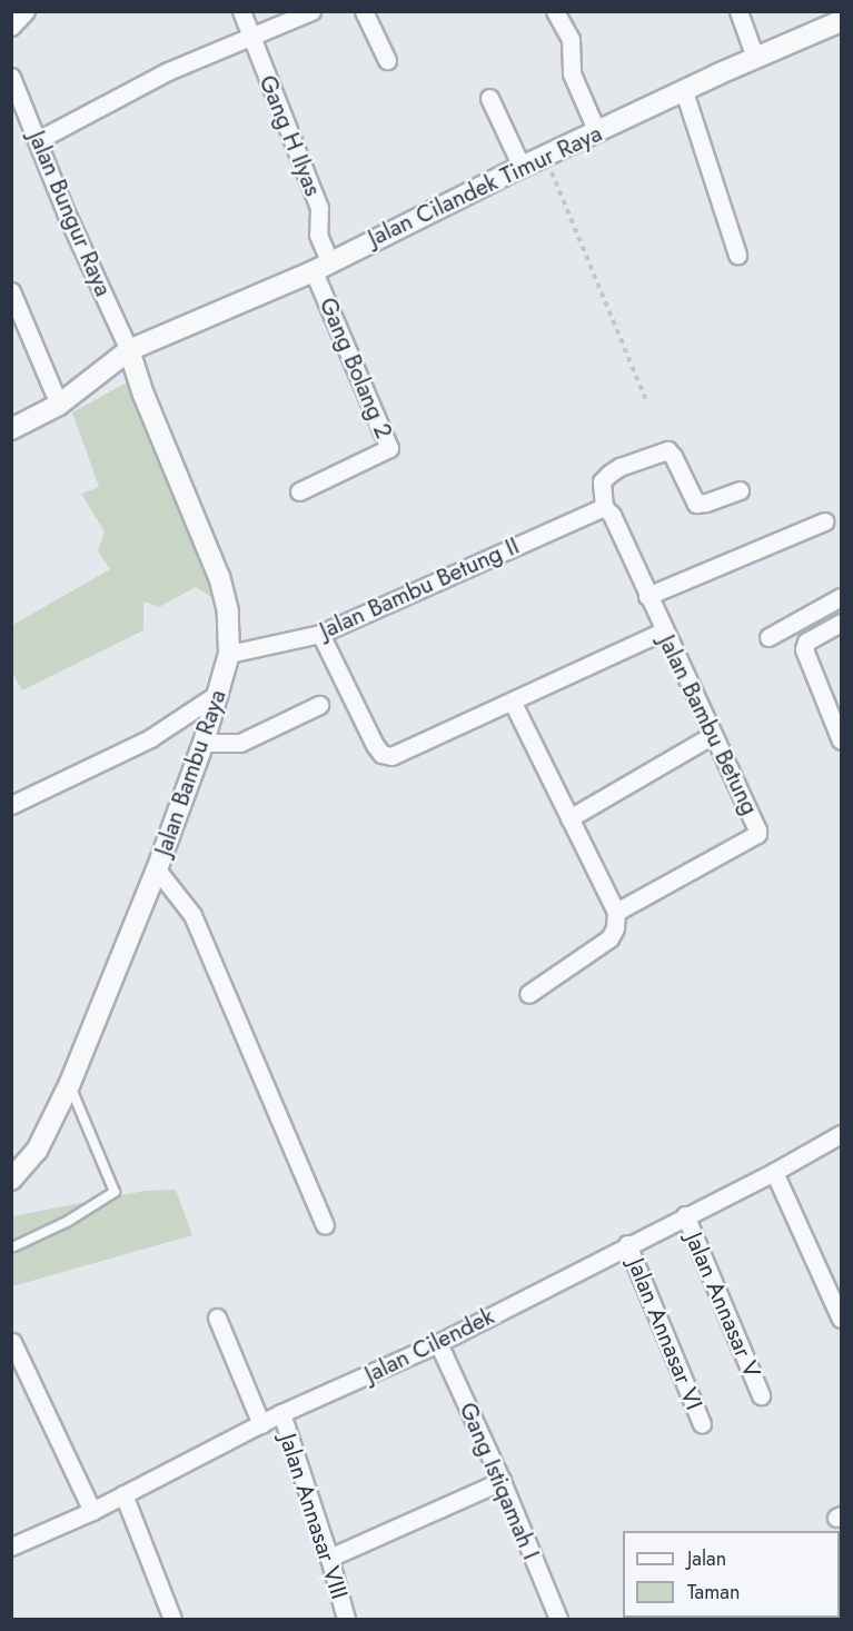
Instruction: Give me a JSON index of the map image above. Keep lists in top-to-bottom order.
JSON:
{
  "streets": {
    "street": [
      "Gang H Ilyas",
      "Jalan Cilandek Timur Raya",
      "Jalan Bungur Raya",
      "Gang Bolang 2",
      "Jalan Bambu Betung II",
      "Jalan Bambu Betung",
      "Jalan Bambu Raya",
      "Jalan Annasar V",
      "Jalan Annasar VI",
      "Jalan Cilendek",
      "Gang Istiqamah I",
      "Jalan Annasar VIII"
    ]
  },
  "crossings": [
    ["Gang H Ilyas", "Jalan Cilandek Timur Raya"],
    ["Gang H Ilyas", "Gang Bolang 2"],
    ["Jalan Cilandek Timur Raya", "Jalan Bungur Raya"],
    ["Jalan Cilandek Timur Raya", "Gang Bolang 2"],
    ["Jalan Cilandek Timur Raya", "Jalan Bambu Raya"],
    ["Jalan Bungur Raya", "Jalan Bambu Raya"],
    ["Jalan Bambu Betung II", "Jalan Bambu Betung"],
    ["Jalan Bambu Betung II", "Jalan Bambu Raya"],
    ["Jalan Annasar V", "Jalan Cilendek"],
    ["Jalan Annasar VI", "Jalan Cilendek"],
    ["Jalan Cilendek", "Gang Istiqamah I"],
    ["Jalan Cilendek", "Jalan Annasar VIII"]
  ],
  "legend": ["Jalan", "Taman"]
}
